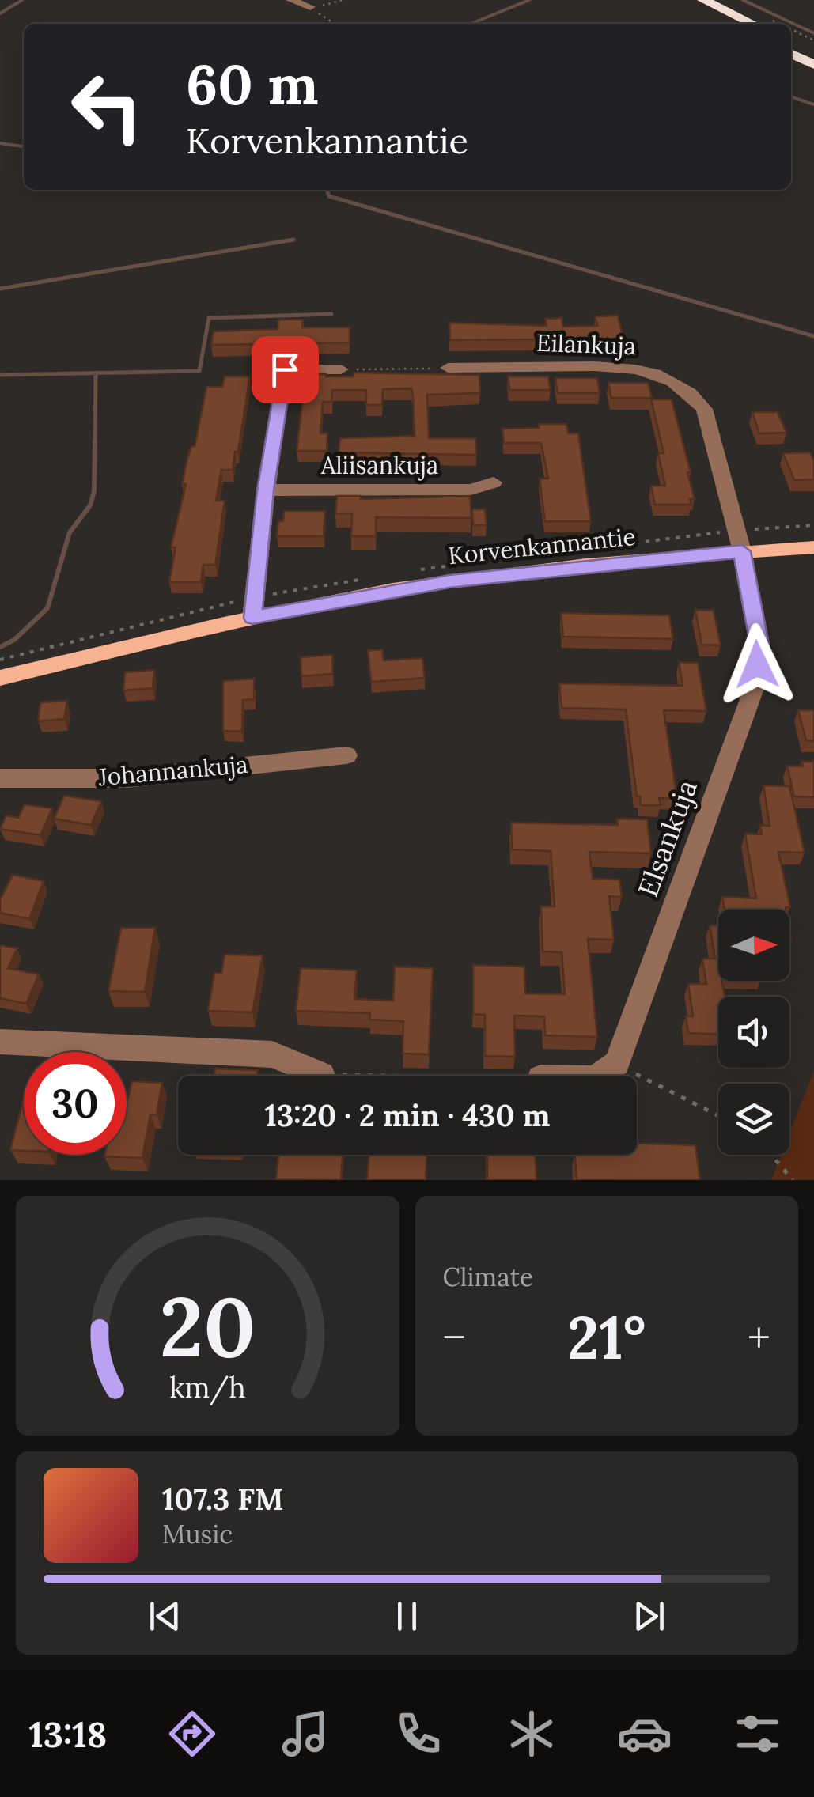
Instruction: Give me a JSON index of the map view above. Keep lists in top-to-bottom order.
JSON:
{
  "streets": {
    "main road": ["Korvenkannantie"],
    "street": [
      "Eilankuja",
      "Aliisankuja",
      "Johannankuja",
      "Elsankuja"
    ]
  },
  "crossings": [
    ["Eilankuja", "Korvenkannantie"],
    ["Eilankuja", "Elsankuja"],
    ["Korvenkannantie", "Elsankuja"]
  ],
  "north": "right",
  "page": {
    "turn": ["60 m", "Korvenkannantie"],
    "limit": "30",
    "trip": "13:20 · 2 min · 430 m",
    "tile": "Climate",
    "heat": ["−", "21°", "+"],
    "song": ["107.3 FM", "Music"],
    "tabs": "13:18",
    "gauge": ["20", "km/h"]
  }
}
